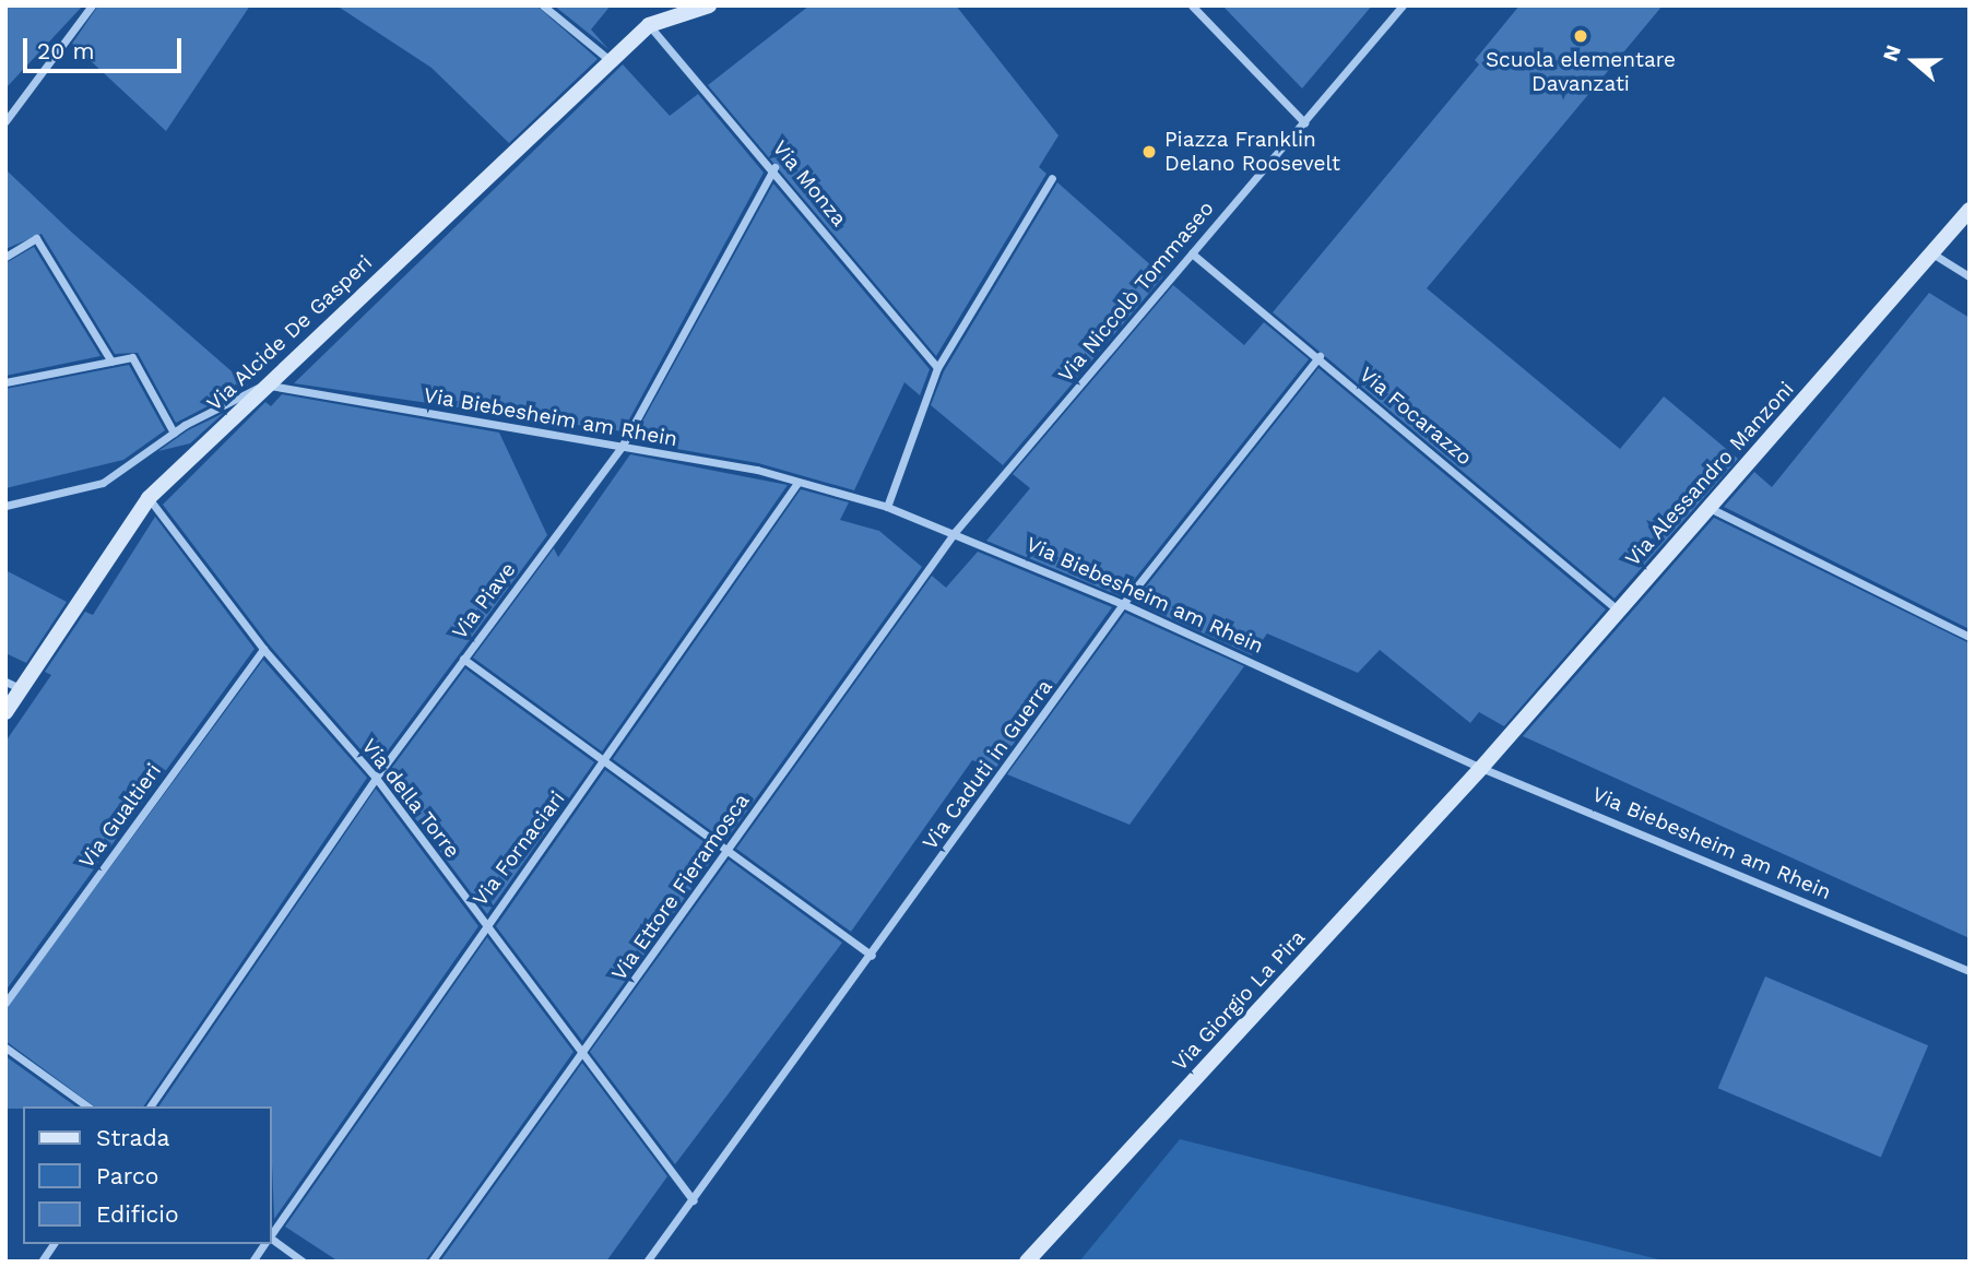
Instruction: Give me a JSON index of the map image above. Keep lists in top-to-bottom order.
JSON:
{
  "streets": {
    "street": [
      "Via Monza",
      "Via Niccolò Tommaseo",
      "Via Alcide De Gasperi",
      "Via Focarazzo",
      "Via Biebesheim am Rhein",
      "Via Alessandro Manzoni",
      "Via Piave",
      "Via Caduti in Guerra",
      "Via della Torre",
      "Via Gualtieri",
      "Via Fornaciari",
      "Via Ettore Fieramosca",
      "Via Giorgio La Pira"
    ]
  },
  "crossings": [
    ["Via Monza", "Via Alcide De Gasperi"],
    ["Via Monza", "Via Piave"],
    ["Via Niccolò Tommaseo", "Via Focarazzo"],
    ["Via Niccolò Tommaseo", "Via Biebesheim am Rhein"],
    ["Via Niccolò Tommaseo", "Via Ettore Fieramosca"],
    ["Via Alcide De Gasperi", "Via Biebesheim am Rhein"],
    ["Via Alcide De Gasperi", "Via della Torre"],
    ["Via Focarazzo", "Via Alessandro Manzoni"],
    ["Via Focarazzo", "Via Caduti in Guerra"],
    ["Via Biebesheim am Rhein", "Via Alessandro Manzoni"],
    ["Via Biebesheim am Rhein", "Via Piave"],
    ["Via Biebesheim am Rhein", "Via Caduti in Guerra"],
    ["Via Biebesheim am Rhein", "Via Fornaciari"],
    ["Via Biebesheim am Rhein", "Via Ettore Fieramosca"],
    ["Via Biebesheim am Rhein", "Via Giorgio La Pira"],
    ["Via Alessandro Manzoni", "Via Giorgio La Pira"],
    ["Via Piave", "Via della Torre"],
    ["Via Caduti in Guerra", "Via della Torre"],
    ["Via della Torre", "Via Gualtieri"],
    ["Via della Torre", "Via Fornaciari"],
    ["Via della Torre", "Via Ettore Fieramosca"]
  ],
  "places": ["Scuola elementare Davanzati", "Piazza Franklin Delano Roosevelt"],
  "legend": ["Strada", "Parco", "Edificio"],
  "scale_bar": "20 m",
  "north": "left"
}
